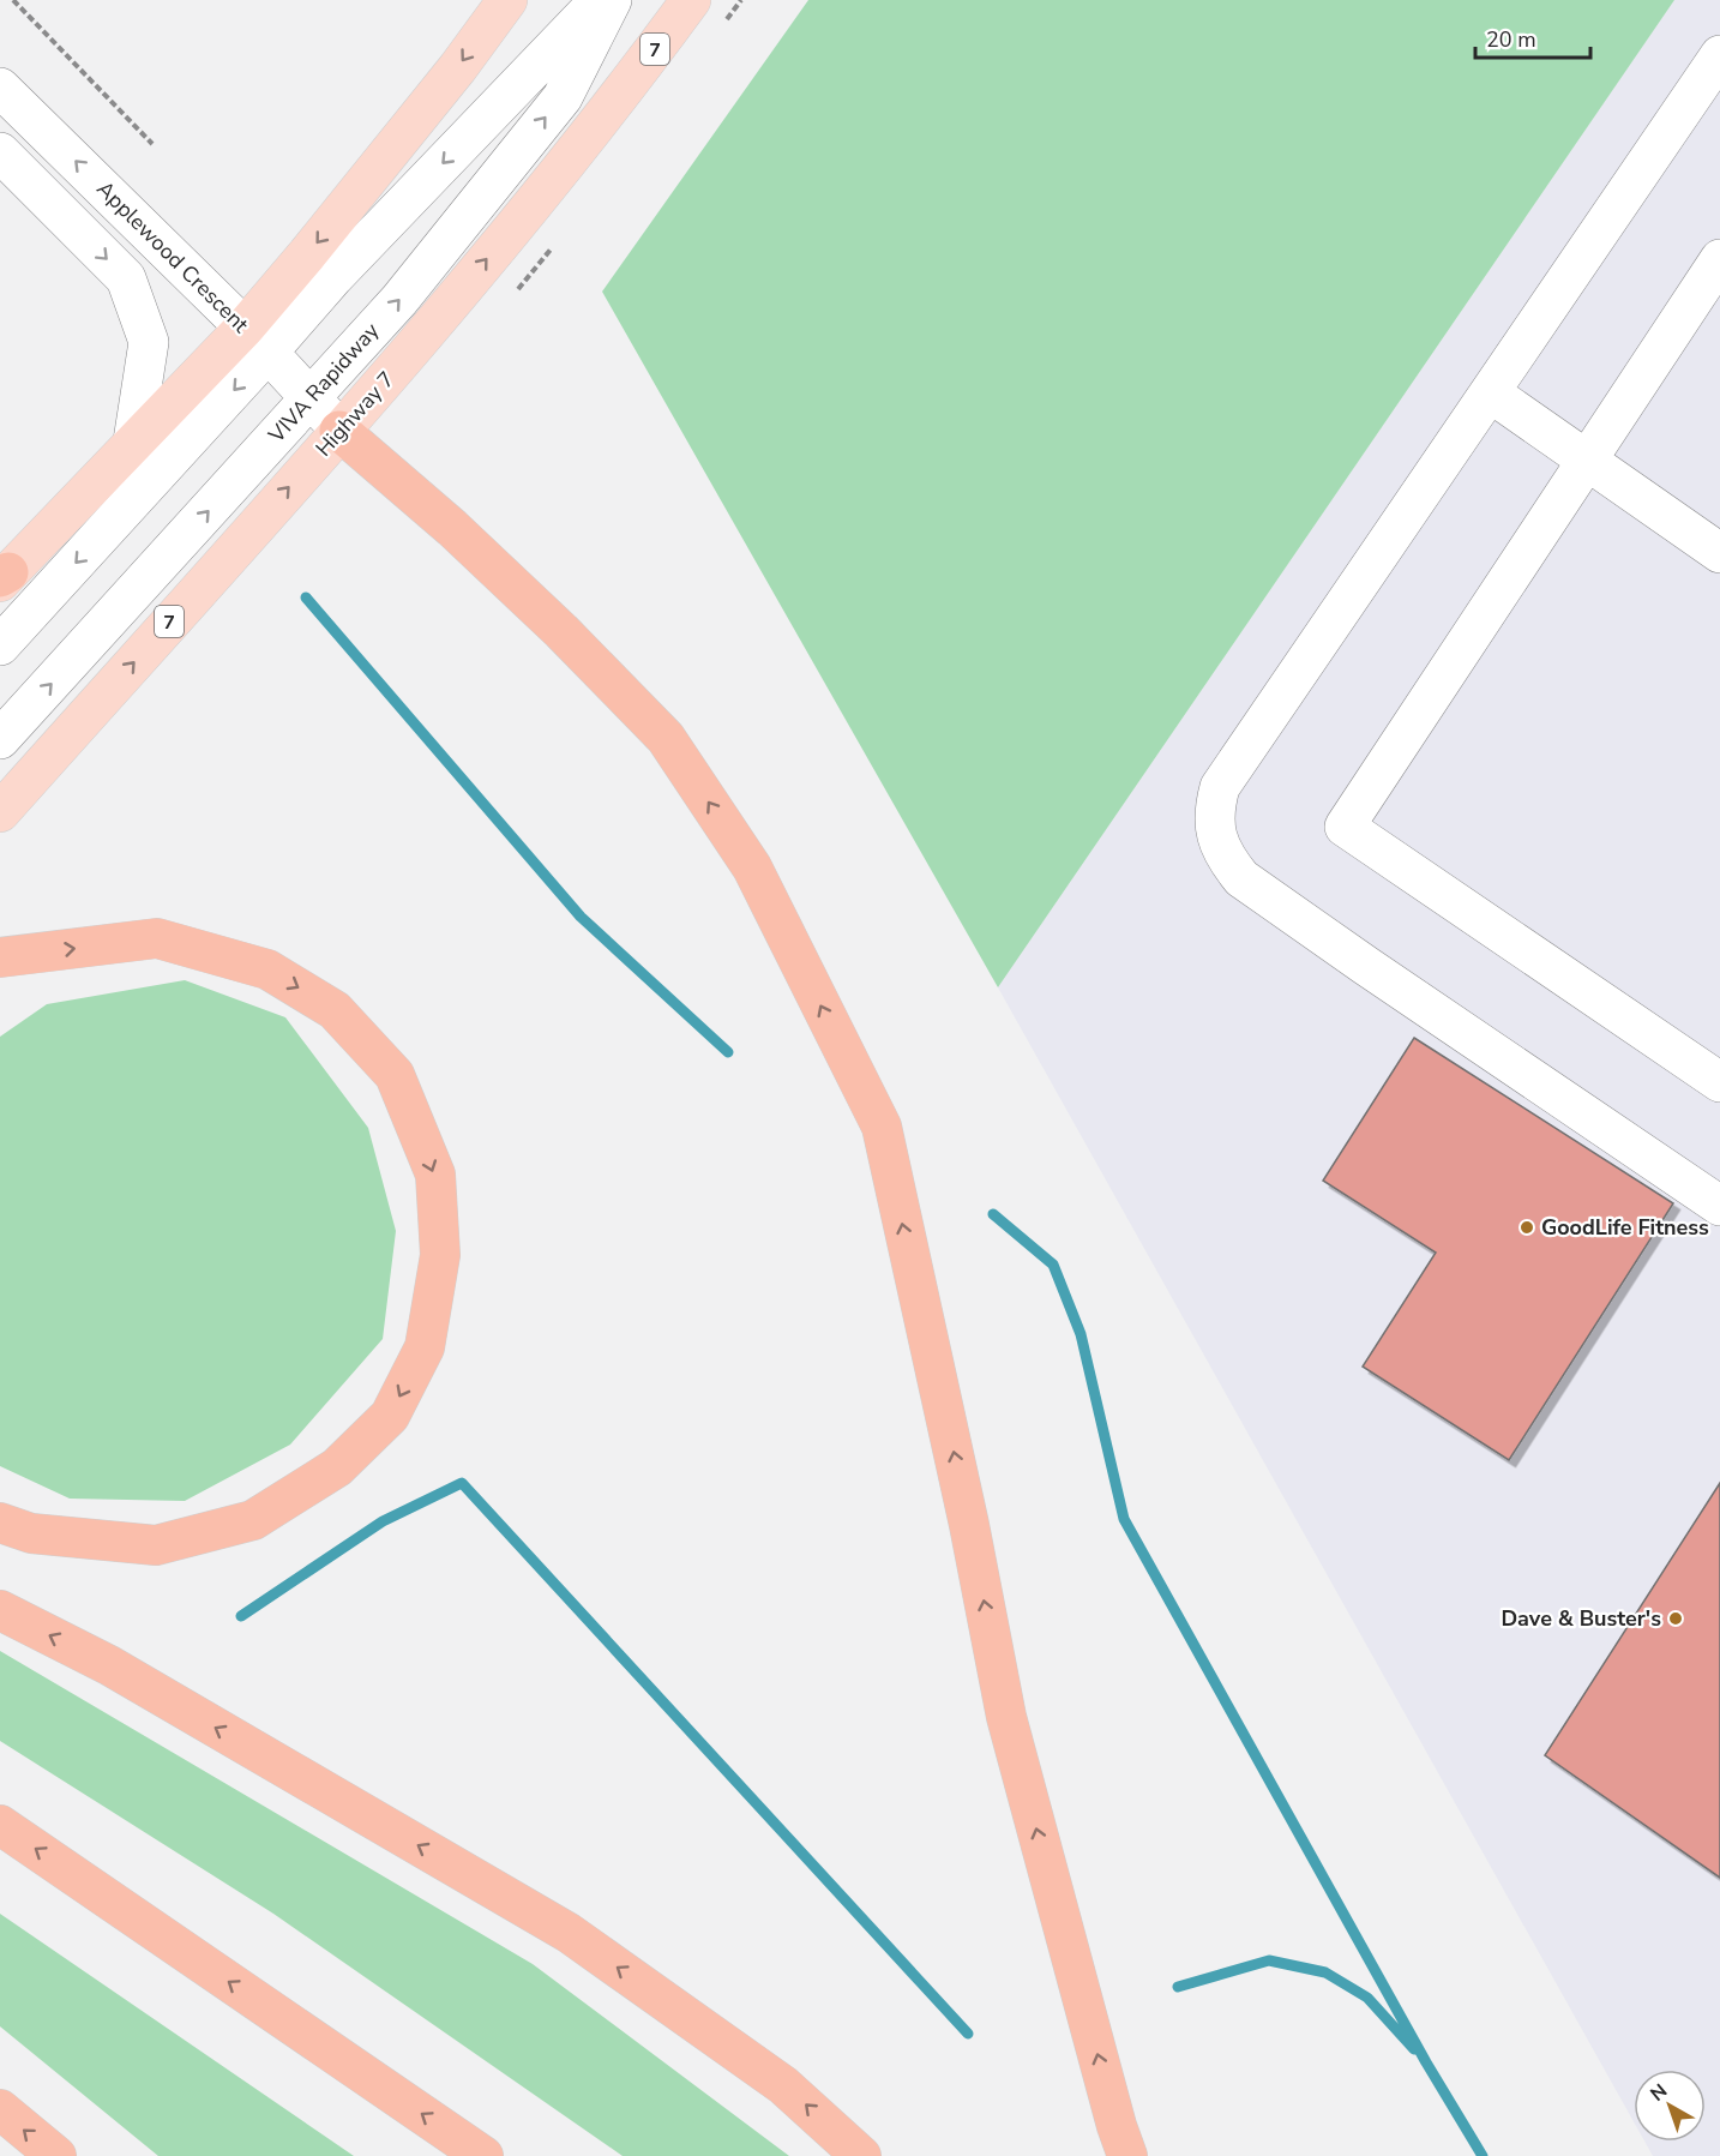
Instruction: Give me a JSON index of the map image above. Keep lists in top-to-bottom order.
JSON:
{
  "streets": {
    "main road": ["7", "Highway 7"],
    "street": ["Applewood Crescent", "VIVA Rapidway"]
  },
  "crossings": [
    ["Applewood Crescent", "VIVA Rapidway"],
    ["Applewood Crescent", "Highway 7"]
  ],
  "one_way": ["Applewood Crescent"],
  "places": ["GoodLife Fitness", "Dave & Buster's"],
  "scale_bar": "20 m",
  "north": "top left"
}
